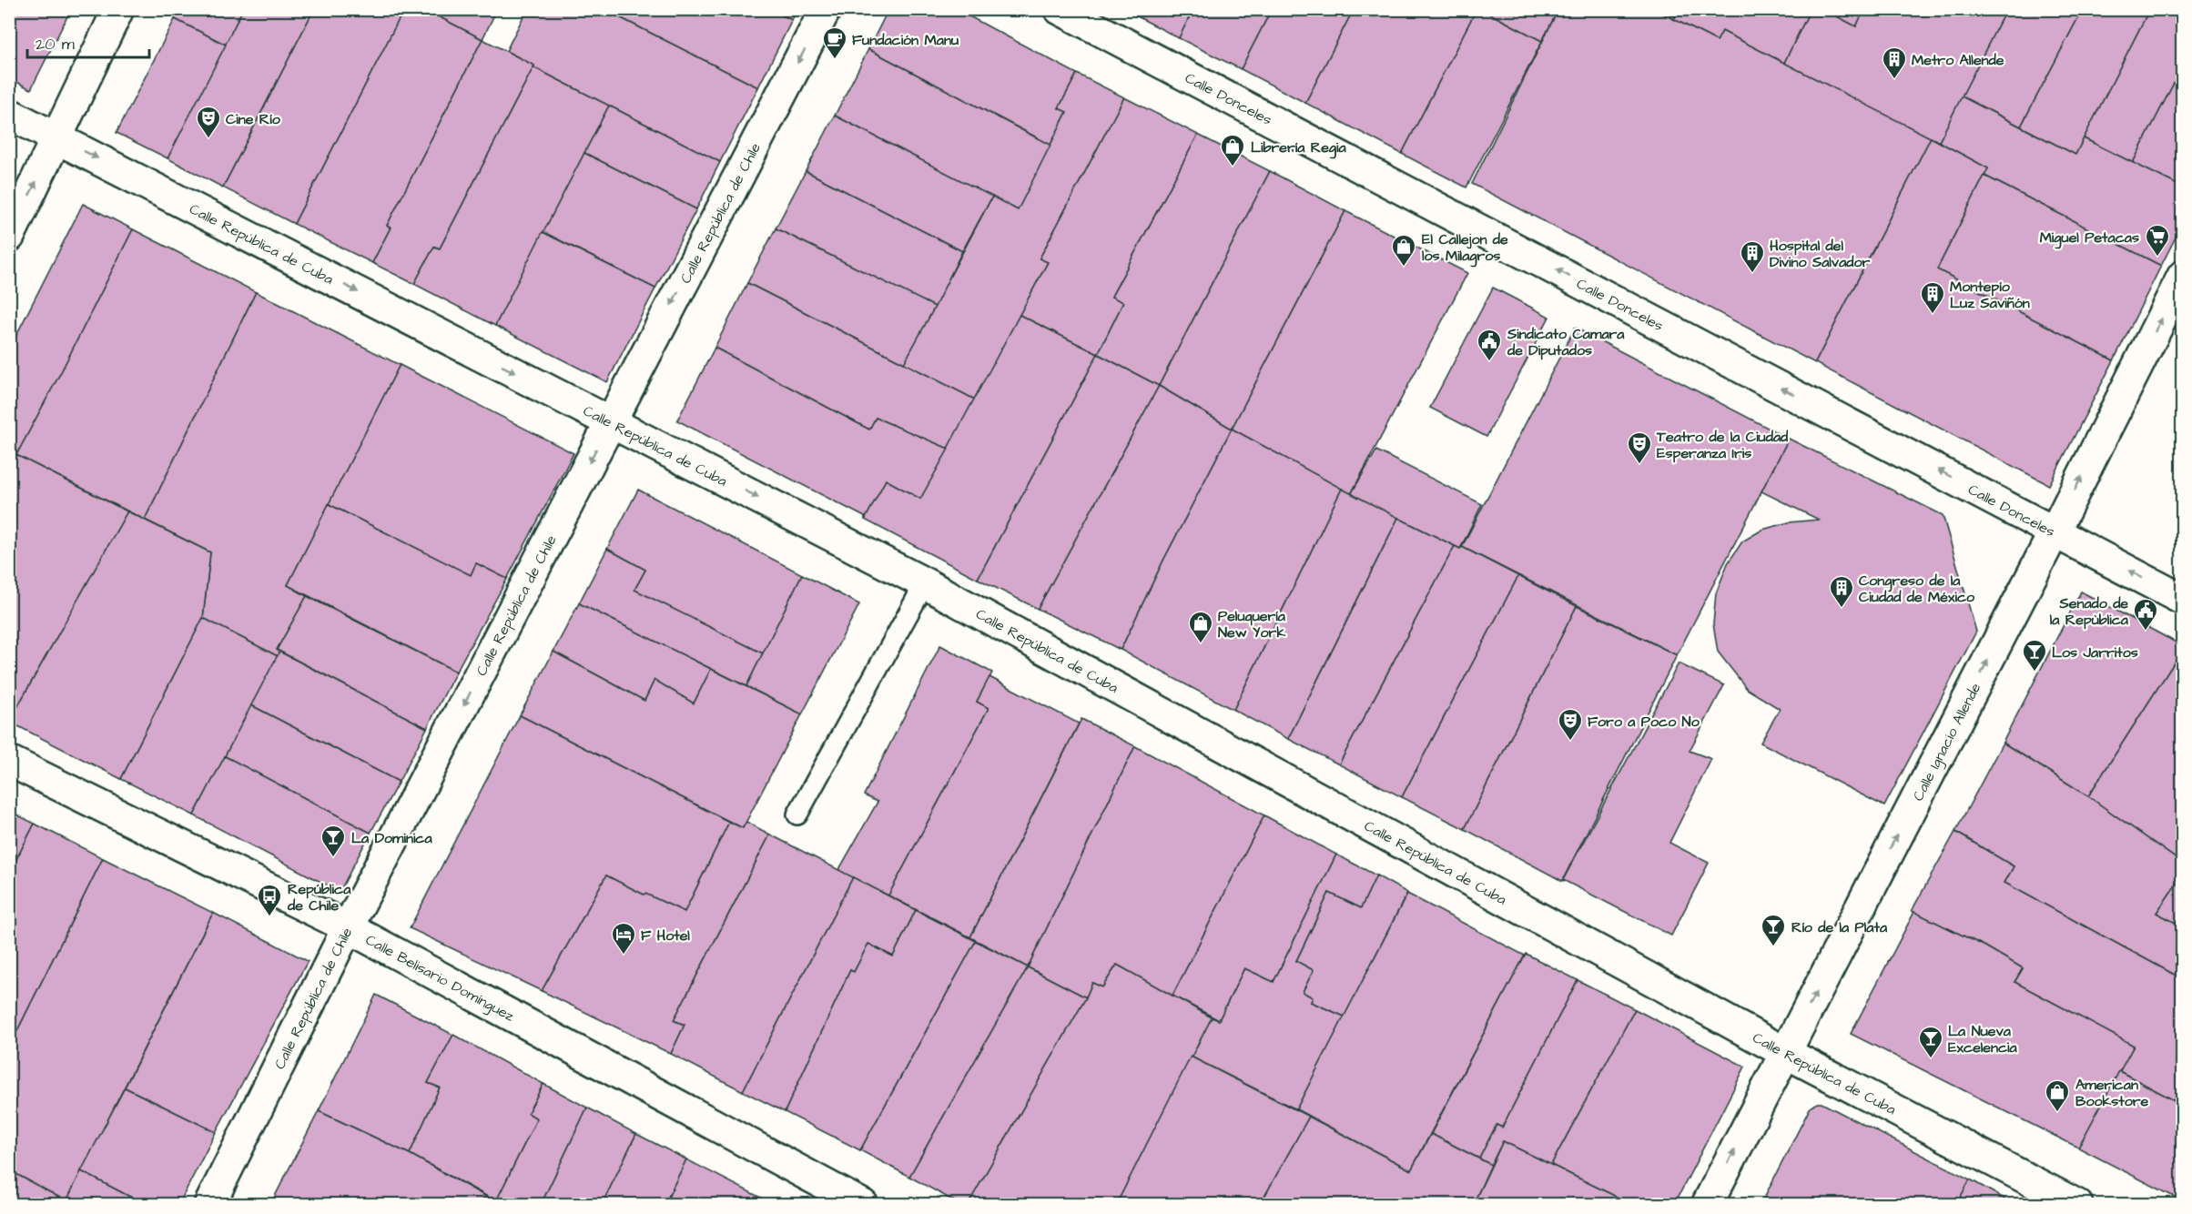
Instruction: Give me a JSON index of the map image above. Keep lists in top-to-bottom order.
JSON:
{
  "streets": {
    "street": [
      "Calle Donceles",
      "Calle República de Chile",
      "Calle República de Cuba",
      "Calle Ignacio Allende",
      "Calle Belisario Domínguez"
    ]
  },
  "crossings": [
    ["Calle Donceles", "Calle Ignacio Allende"],
    ["Calle República de Chile", "Calle República de Cuba"],
    ["Calle República de Chile", "Calle Belisario Domínguez"],
    ["Calle República de Cuba", "Calle Ignacio Allende"]
  ],
  "one_way": [
    "Calle Donceles",
    "Calle República de Chile",
    "Calle República de Cuba",
    "Calle Ignacio Allende"
  ],
  "places": {
    "cafe": ["Fundación Manu"],
    "building": [
      "Metro Allende",
      "Hospital del Divino Salvador",
      "Montepío Luz Saviñón",
      "Congreso de la Ciudad de México"
    ],
    "theatre": ["Cine Río", "Teatro de la Ciudad Esperanza Iris", "Foro a Poco No"],
    "shop": [
      "Librería Regia",
      "El Callejon de los Milagros",
      "Peluquería New York",
      "American Bookstore"
    ],
    "supermarket": ["Miguel Petacas"],
    "public building": ["Sindicato Camara de Diputados", "Senado de la Repùblica"],
    "bar": [
      "Los Jarritos",
      "La Dominica",
      "Río de la Plata",
      "La Nueva Excelencia"
    ],
    "bus stop": ["República de Chile"],
    "hotel": ["F Hotel"]
  },
  "scale_bar": "20 m"
}
